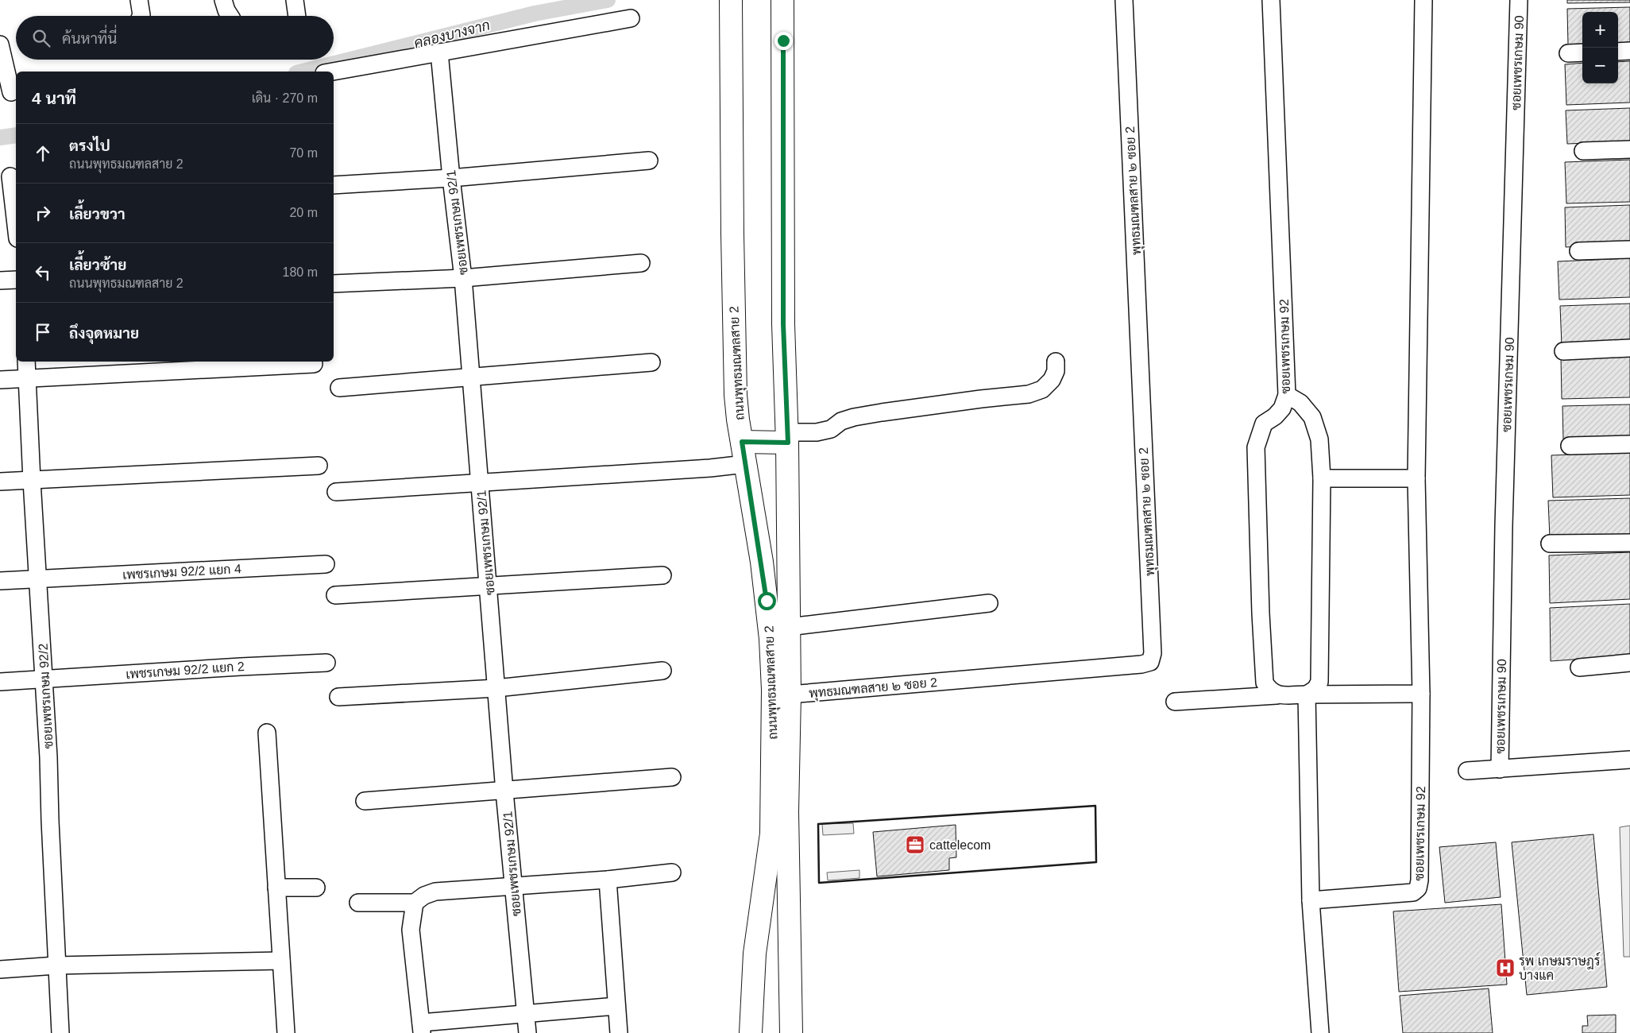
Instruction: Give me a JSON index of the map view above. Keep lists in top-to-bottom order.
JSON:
{
  "streets": {
    "main road": ["ถนนพุทธมณฑลสาย 2"],
    "street": [
      "ซอยเพชรเกษม 90",
      "พุทธมณฑลสาย ๒ ซอย 2",
      "ซอยเพชรเกษม 92/1",
      "ซอยเพชรเกษม 92",
      "เพชรเกษม 92/2 แยก 4",
      "เพชรเกษม 92/2 แยก 2",
      "ซอยเพชรเกษม 92/2"
    ]
  },
  "crossings": [
    ["พุทธมณฑลสาย ๒ ซอย 2", "ถนนพุทธมณฑลสาย 2"],
    ["เพชรเกษม 92/2 แยก 4", "ซอยเพชรเกษม 92/2"],
    ["เพชรเกษม 92/2 แยก 2", "ซอยเพชรเกษม 92/2"]
  ],
  "water": ["คลองบางจาก"],
  "places": {
    "office": ["cattelecom"],
    "hospital": ["รพ เกษมราษฎร์ บางแค"]
  },
  "page": {
    "map_buttons": ["+", "−"],
    "search": "ค้นหาที่นี่",
    "heading": ["4 นาที", "เดิน · 270 m"],
    "list": [
      ["ตรงไป", "ถนนพุทธมณฑลสาย 2", "70 m"],
      ["เลี้ยวขวา", "20 m"],
      ["เลี้ยวซ้าย", "ถนนพุทธมณฑลสาย 2", "180 m"],
      "ถึงจุดหมาย"
    ]
  }
}
